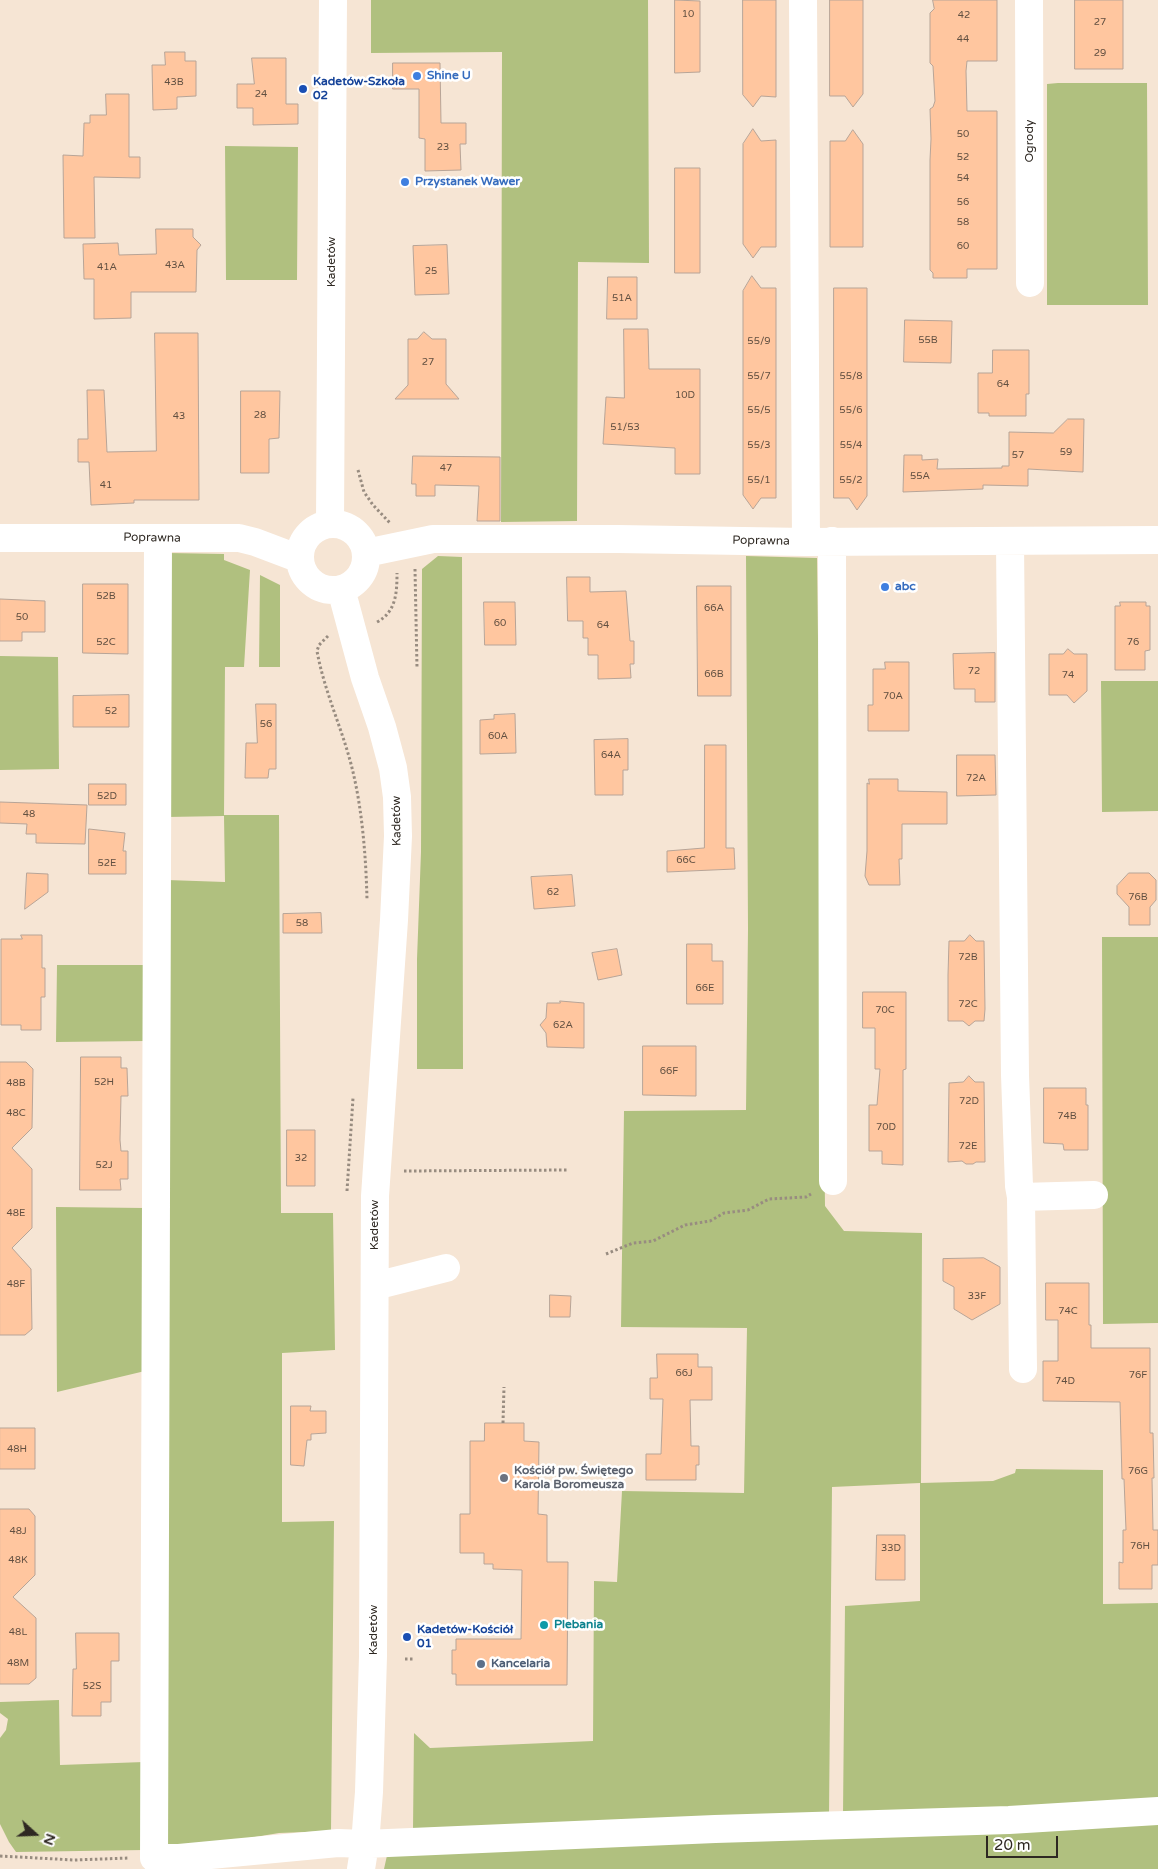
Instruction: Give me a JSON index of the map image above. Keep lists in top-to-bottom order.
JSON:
{
  "streets": {
    "street": ["Ogrody", "Kadetów", "Poprawna"]
  },
  "crossings": [
    ["Kadetów", "Poprawna"]
  ],
  "places": [
    "Shine U",
    "Kadetów-Szkoła 02",
    "Przystanek Wawer",
    "abc",
    "Kościół pw. Świętego Karola Boromeusza",
    "Plebania",
    "Kadetów-Kościół 01",
    "Kancelaria"
  ],
  "house_numbers": [
    "10",
    "42",
    "27",
    "44",
    "29",
    "43B",
    "24",
    "50",
    "23",
    "52",
    "54",
    "56",
    "58",
    "60",
    "43A",
    "41A",
    "25",
    "51A",
    "55B",
    "55/9",
    "27",
    "55/7",
    "55/8",
    "64",
    "10D",
    "55/5",
    "55/6",
    "28",
    "43",
    "51/53",
    "55/3",
    "55/4",
    "59",
    "57",
    "47",
    "55A",
    "55/1",
    "55/2",
    "41",
    "52B",
    "66A",
    "50",
    "60",
    "64",
    "52C",
    "76",
    "72",
    "66B",
    "74",
    "70A",
    "52",
    "56",
    "60A",
    "64A",
    "72A",
    "52D",
    "48",
    "66C",
    "52E",
    "62",
    "76B",
    "58",
    "72B",
    "66E",
    "72C",
    "70C",
    "62A",
    "66F",
    "52H",
    "48B",
    "72D",
    "48C",
    "74B",
    "70D",
    "72E",
    "32",
    "52J",
    "48E",
    "48F",
    "33F",
    "74C",
    "66J",
    "76F",
    "74D",
    "48H",
    "76G",
    "48J",
    "76H",
    "33D",
    "48K",
    "48L",
    "48M",
    "52S"
  ],
  "scale_bar": "20 m",
  "north": "right"
}
